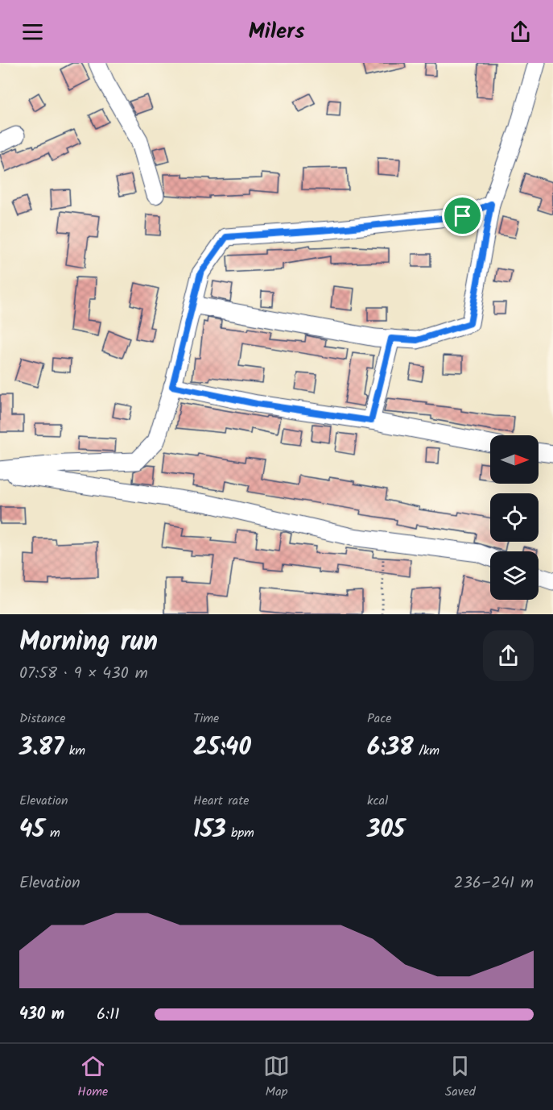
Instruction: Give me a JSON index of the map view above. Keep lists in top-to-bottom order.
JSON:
{
  "north": "right",
  "page": {
    "header": "Milers",
    "heading": ["Morning run", "07:58 · 9 × 430 m"],
    "stats": [
      ["Distance", "3.87 km"],
      ["Time", "25:40"],
      ["Pace", "6:38 /km"],
      ["Elevation", "45 m"],
      ["Heart rate", "153 bpm"],
      ["kcal", "305"]
    ],
    "chart": ["Elevation", "236–241 m"],
    "list": [
      {
        "name": "430 m",
        "note": "6:11"
      }
    ],
    "tabs": ["Home", "Map", "Saved"]
  }
}
